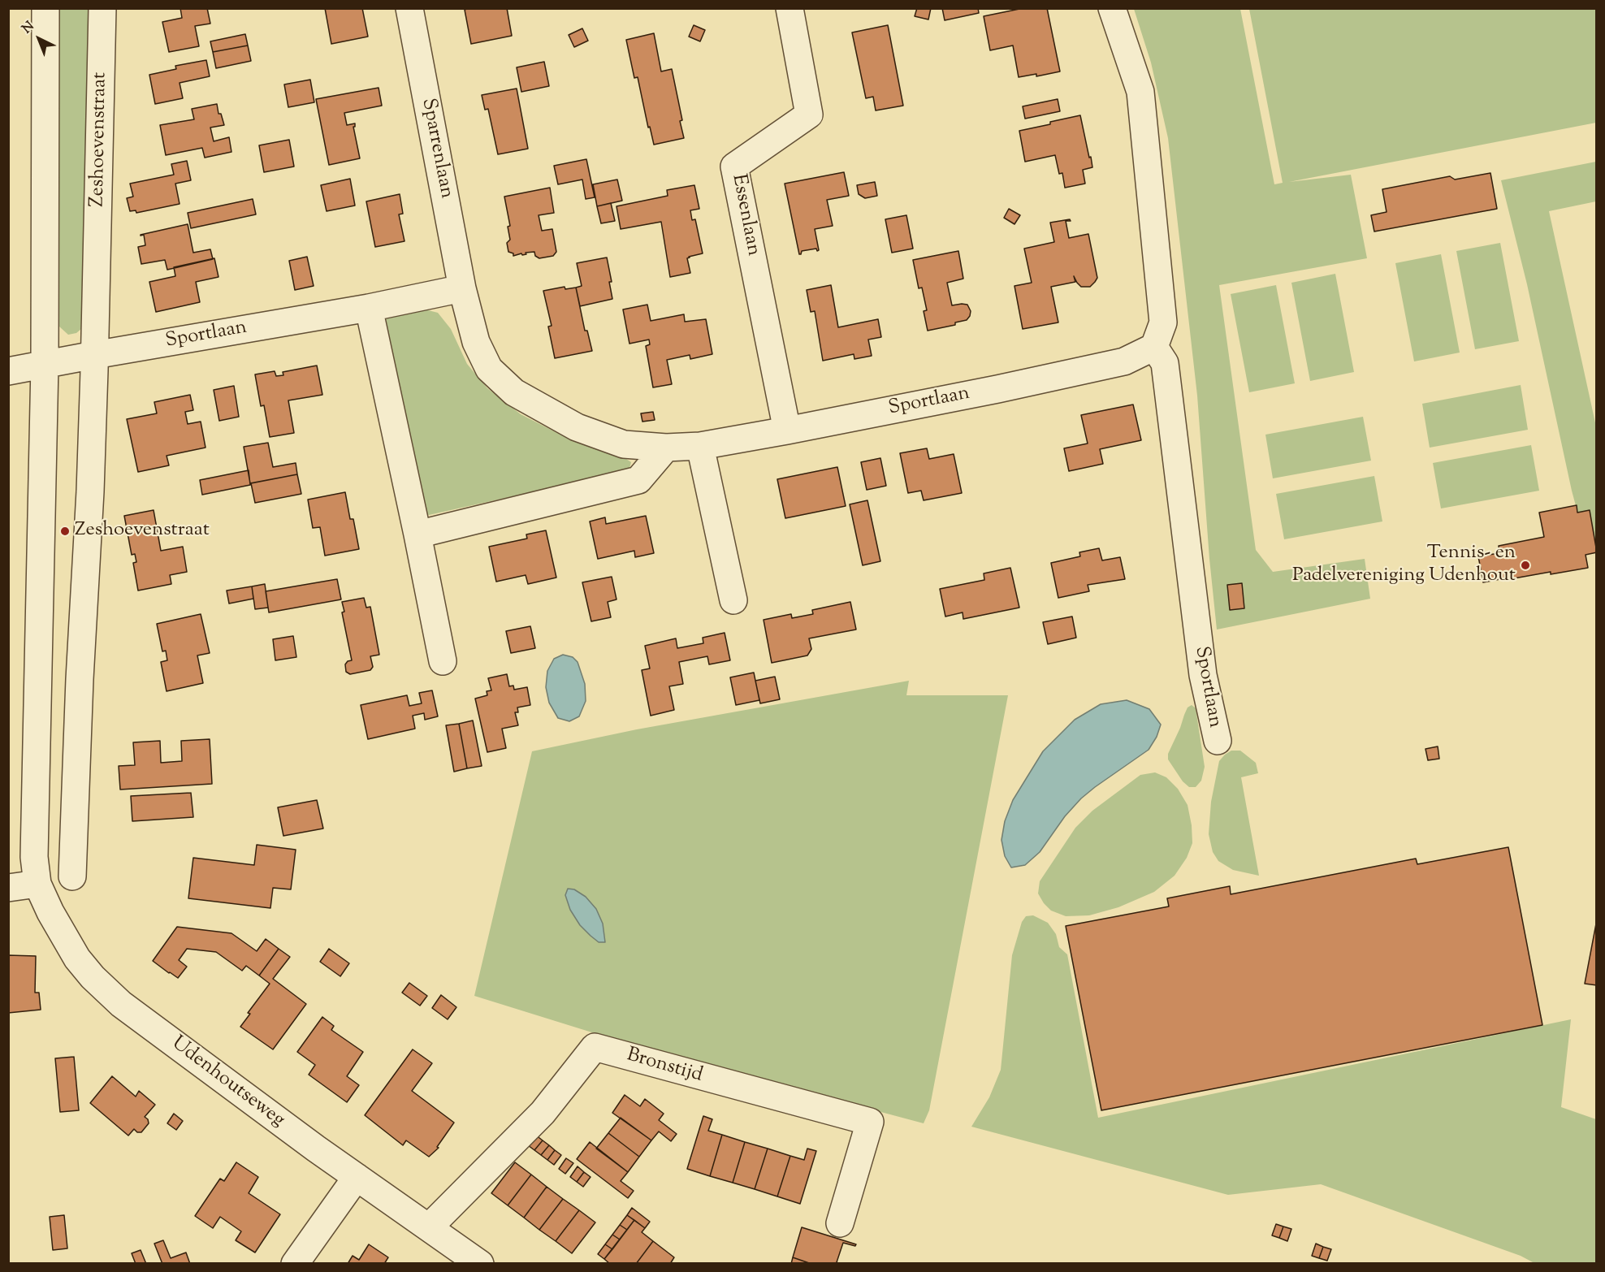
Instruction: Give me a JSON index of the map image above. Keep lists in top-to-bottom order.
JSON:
{
  "streets": {
    "street": [
      "Zeshoevenstraat",
      "Sparrenlaan",
      "Essenlaan",
      "Sportlaan",
      "Bronstijd",
      "Udenhoutseweg"
    ]
  },
  "crossings": [
    ["Zeshoevenstraat", "Sportlaan"],
    ["Sparrenlaan", "Sportlaan"],
    ["Essenlaan", "Sportlaan"],
    ["Bronstijd", "Udenhoutseweg"]
  ],
  "places": ["Zeshoevenstraat", "Tennis- en Padelvereniging Udenhout"],
  "north": "top left"
}
